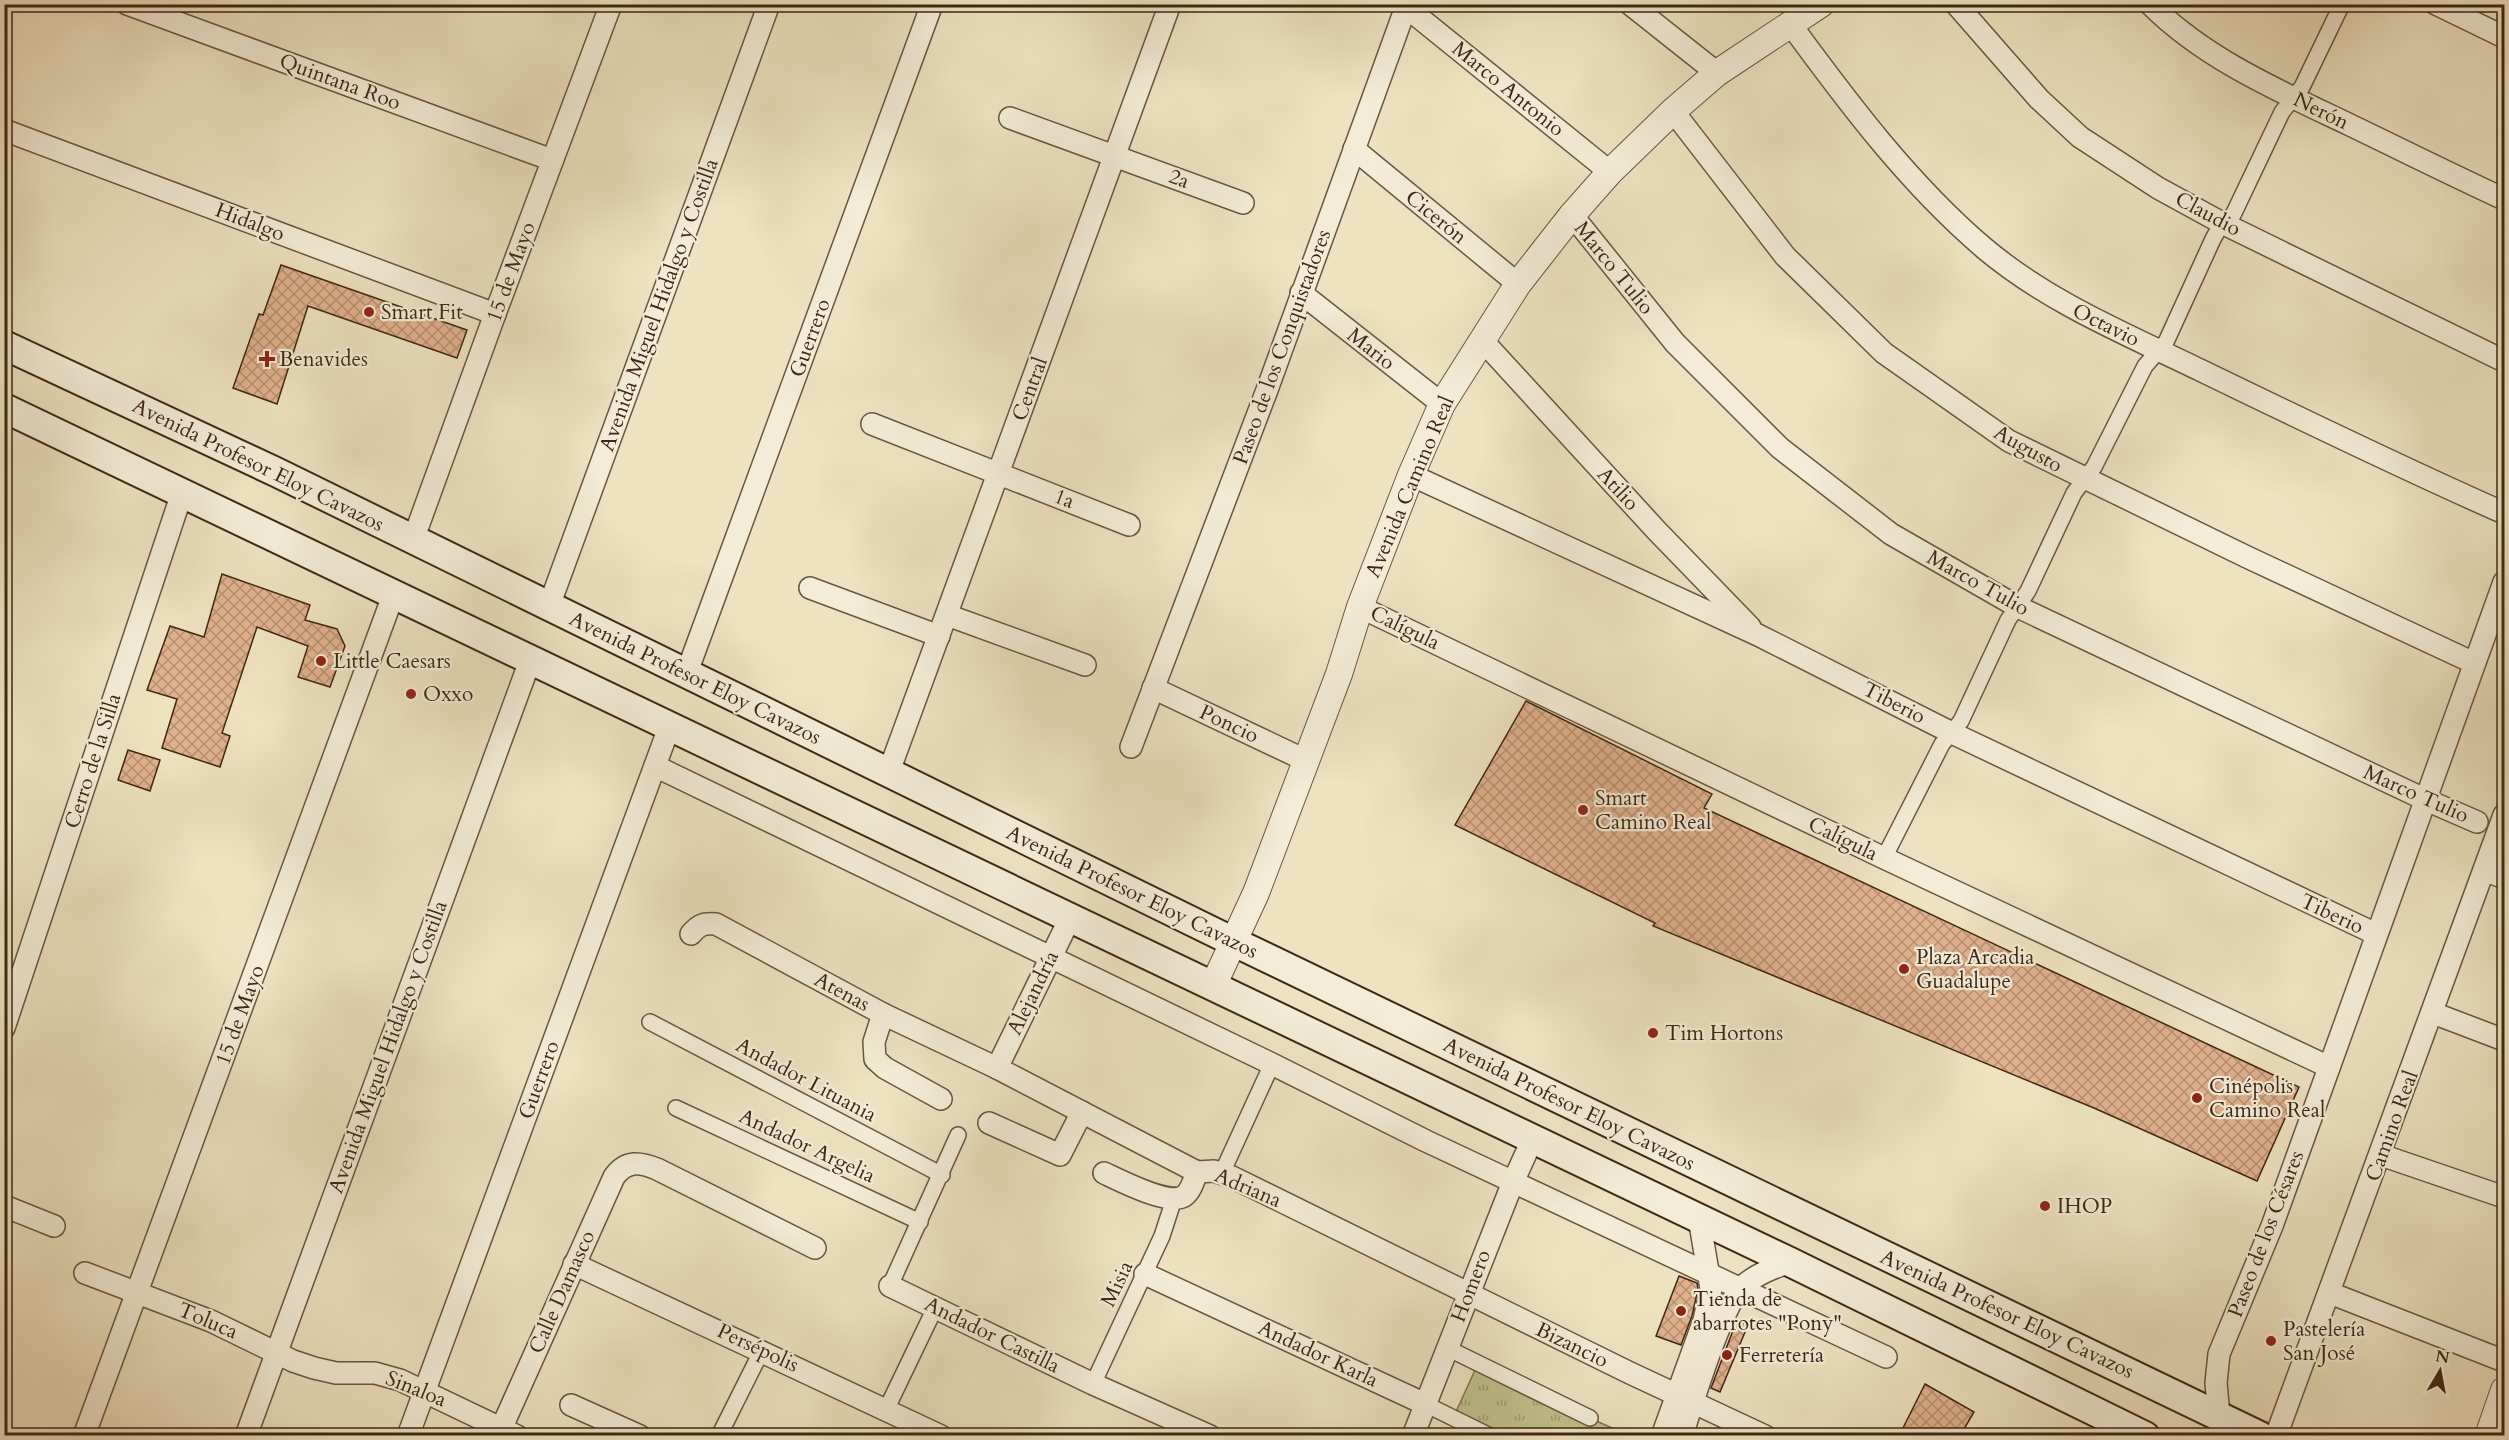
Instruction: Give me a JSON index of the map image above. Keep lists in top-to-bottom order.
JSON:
{
  "streets": {
    "main road": ["Avenida Profesor Eloy Cavazos"],
    "street": [
      "Quintana Roo",
      "Marco Antonio",
      "Nerón",
      "2a",
      "Claudio",
      "Cicerón",
      "Hidalgo",
      "Marco Tulio",
      "15 de Mayo",
      "Avenida Miguel Hidalgo y Costilla",
      "Octavio",
      "Guerrero",
      "Paseo de los Conquistadores",
      "Mario",
      "Central",
      "Augusto",
      "Avenida Camino Real",
      "Atilio",
      "1a",
      "Calígula",
      "Tiberio",
      "Poncio",
      "Cerro de la Silla",
      "Atenas",
      "Alejandría",
      "Andador Lituania",
      "Camino Real",
      "Andador Argelia",
      "Adriana",
      "Paseo de los Césares",
      "Misia",
      "Homero",
      "Calle Damasco",
      "Toluca",
      "Andador Castilla",
      "Bizancio",
      "Persépolis",
      "Andador Karla",
      "Sinaloa"
    ]
  },
  "crossings": [
    ["Quintana Roo", "15 de Mayo"],
    ["Marco Antonio", "Paseo de los Conquistadores"],
    ["Marco Antonio", "Avenida Camino Real"],
    ["2a", "Central"],
    ["Cicerón", "Paseo de los Conquistadores"],
    ["Cicerón", "Avenida Camino Real"],
    ["Hidalgo", "15 de Mayo"],
    ["Marco Tulio", "Avenida Camino Real"],
    ["Marco Tulio", "Paseo de los Césares"],
    ["15 de Mayo", "Avenida Profesor Eloy Cavazos"],
    ["15 de Mayo", "Toluca"],
    ["Avenida Miguel Hidalgo y Costilla", "Avenida Profesor Eloy Cavazos"],
    ["Avenida Miguel Hidalgo y Costilla", "Toluca"],
    ["Avenida Miguel Hidalgo y Costilla", "Sinaloa"],
    ["Octavio", "Avenida Camino Real"],
    ["Guerrero", "Avenida Profesor Eloy Cavazos"],
    ["Guerrero", "Sinaloa"],
    ["Paseo de los Conquistadores", "Mario"],
    ["Paseo de los Conquistadores", "Poncio"],
    ["Mario", "Avenida Camino Real"],
    ["Central", "Avenida Profesor Eloy Cavazos"],
    ["Central", "1a"],
    ["Augusto", "Avenida Camino Real"],
    ["Augusto", "Paseo de los Césares"],
    ["Avenida Profesor Eloy Cavazos", "Avenida Camino Real"],
    ["Avenida Profesor Eloy Cavazos", "Paseo de los Césares"],
    ["Avenida Camino Real", "Atilio"],
    ["Avenida Camino Real", "Calígula"],
    ["Avenida Camino Real", "Tiberio"],
    ["Avenida Camino Real", "Poncio"],
    ["Atilio", "Tiberio"],
    ["Calígula", "Paseo de los Césares"],
    ["Tiberio", "Paseo de los Césares"],
    ["Atenas", "Alejandría"],
    ["Atenas", "Adriana"],
    ["Alejandría", "Adriana"],
    ["Adriana", "Homero"],
    ["Adriana", "Bizancio"],
    ["Misia", "Andador Castilla"],
    ["Misia", "Andador Karla"],
    ["Homero", "Bizancio"],
    ["Homero", "Andador Karla"],
    ["Calle Damasco", "Persépolis"],
    ["Calle Damasco", "Sinaloa"],
    ["Toluca", "Sinaloa"]
  ],
  "places": {
    "other": [
      "Smart Fit",
      "Little Caesars",
      "Oxxo",
      "Smart Camino Real",
      "Plaza Arcadia Guadalupe",
      "Tim Hortons",
      "Cinépolis Camino Real",
      "IHOP",
      "Tienda de abarrotes \"Pony\"",
      "Pastelería San José",
      "Ferretería"
    ],
    "health": ["Benavides"]
  },
  "north": "top"
}
